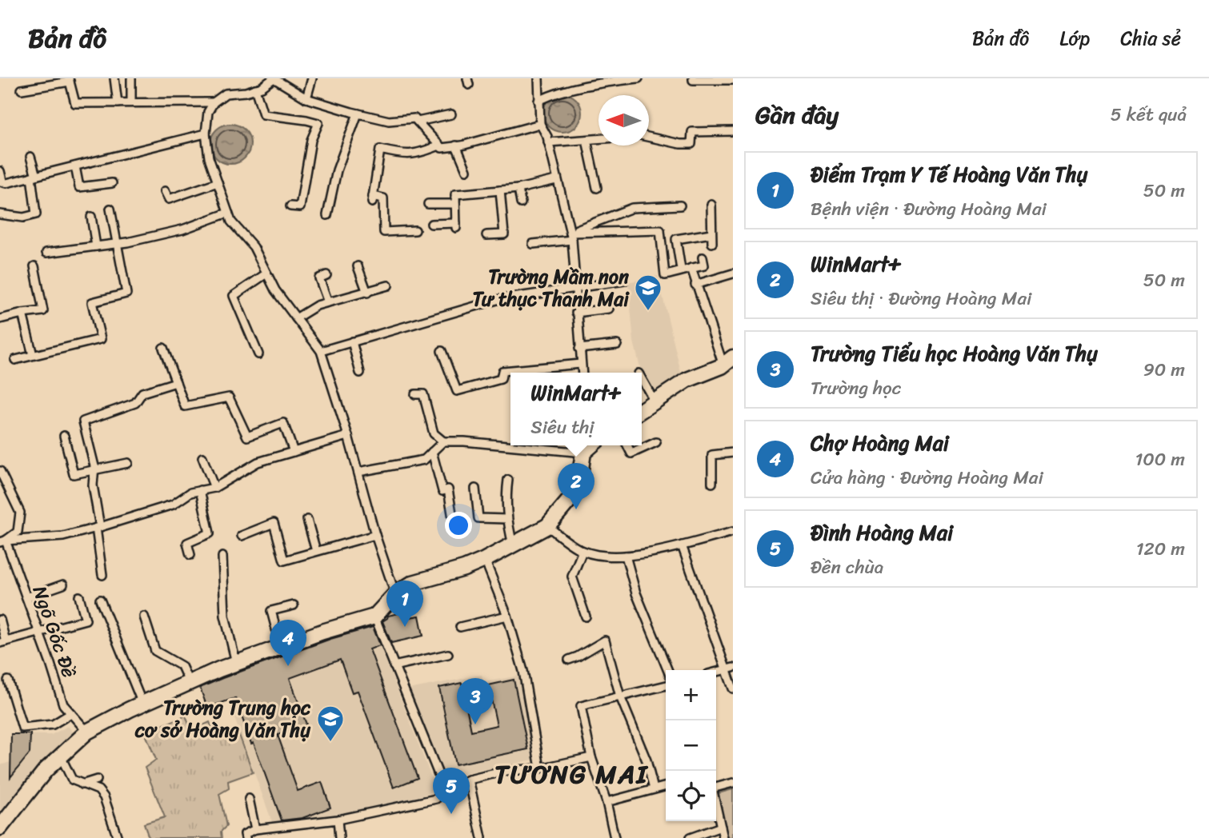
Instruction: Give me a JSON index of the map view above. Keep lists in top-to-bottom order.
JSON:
{
  "streets": {
    "lane": ["Ngõ Gốc Đề"]
  },
  "districts": ["TƯƠNG MAI"],
  "places": {
    "school or university": ["Trường Mầm non Tư thục Thanh Mai", "Trường Trung học cơ sở Hoàng Văn Thụ"]
  },
  "north": "left",
  "page": {
    "header": "Bản đồ",
    "nav": ["Bản đồ", "Lớp", "Chia sẻ"],
    "heading": ["Gần đây", "5 kết quả"],
    "list": [
      {
        "mark": "1",
        "name": "Điểm Trạm Y Tế Hoàng Văn Thụ",
        "note": "Bệnh viện · Đường Hoàng Mai",
        "value": "50 m"
      },
      {
        "mark": "2",
        "name": "WinMart+",
        "note": "Siêu thị · Đường Hoàng Mai",
        "value": "50 m"
      },
      {
        "mark": "3",
        "name": "Trường Tiểu học Hoàng Văn Thụ",
        "note": "Trường học",
        "value": "90 m"
      },
      {
        "mark": "4",
        "name": "Chợ Hoàng Mai",
        "note": "Cửa hàng · Đường Hoàng Mai",
        "value": "100 m"
      },
      {
        "mark": "5",
        "name": "Đình Hoàng Mai",
        "note": "Đền chùa",
        "value": "120 m"
      }
    ],
    "popup": ["WinMart+", "Siêu thị"],
    "pins": [
      "2",
      "1",
      "4",
      "3",
      "5"
    ],
    "map_buttons": ["+", "−"]
  }
}
